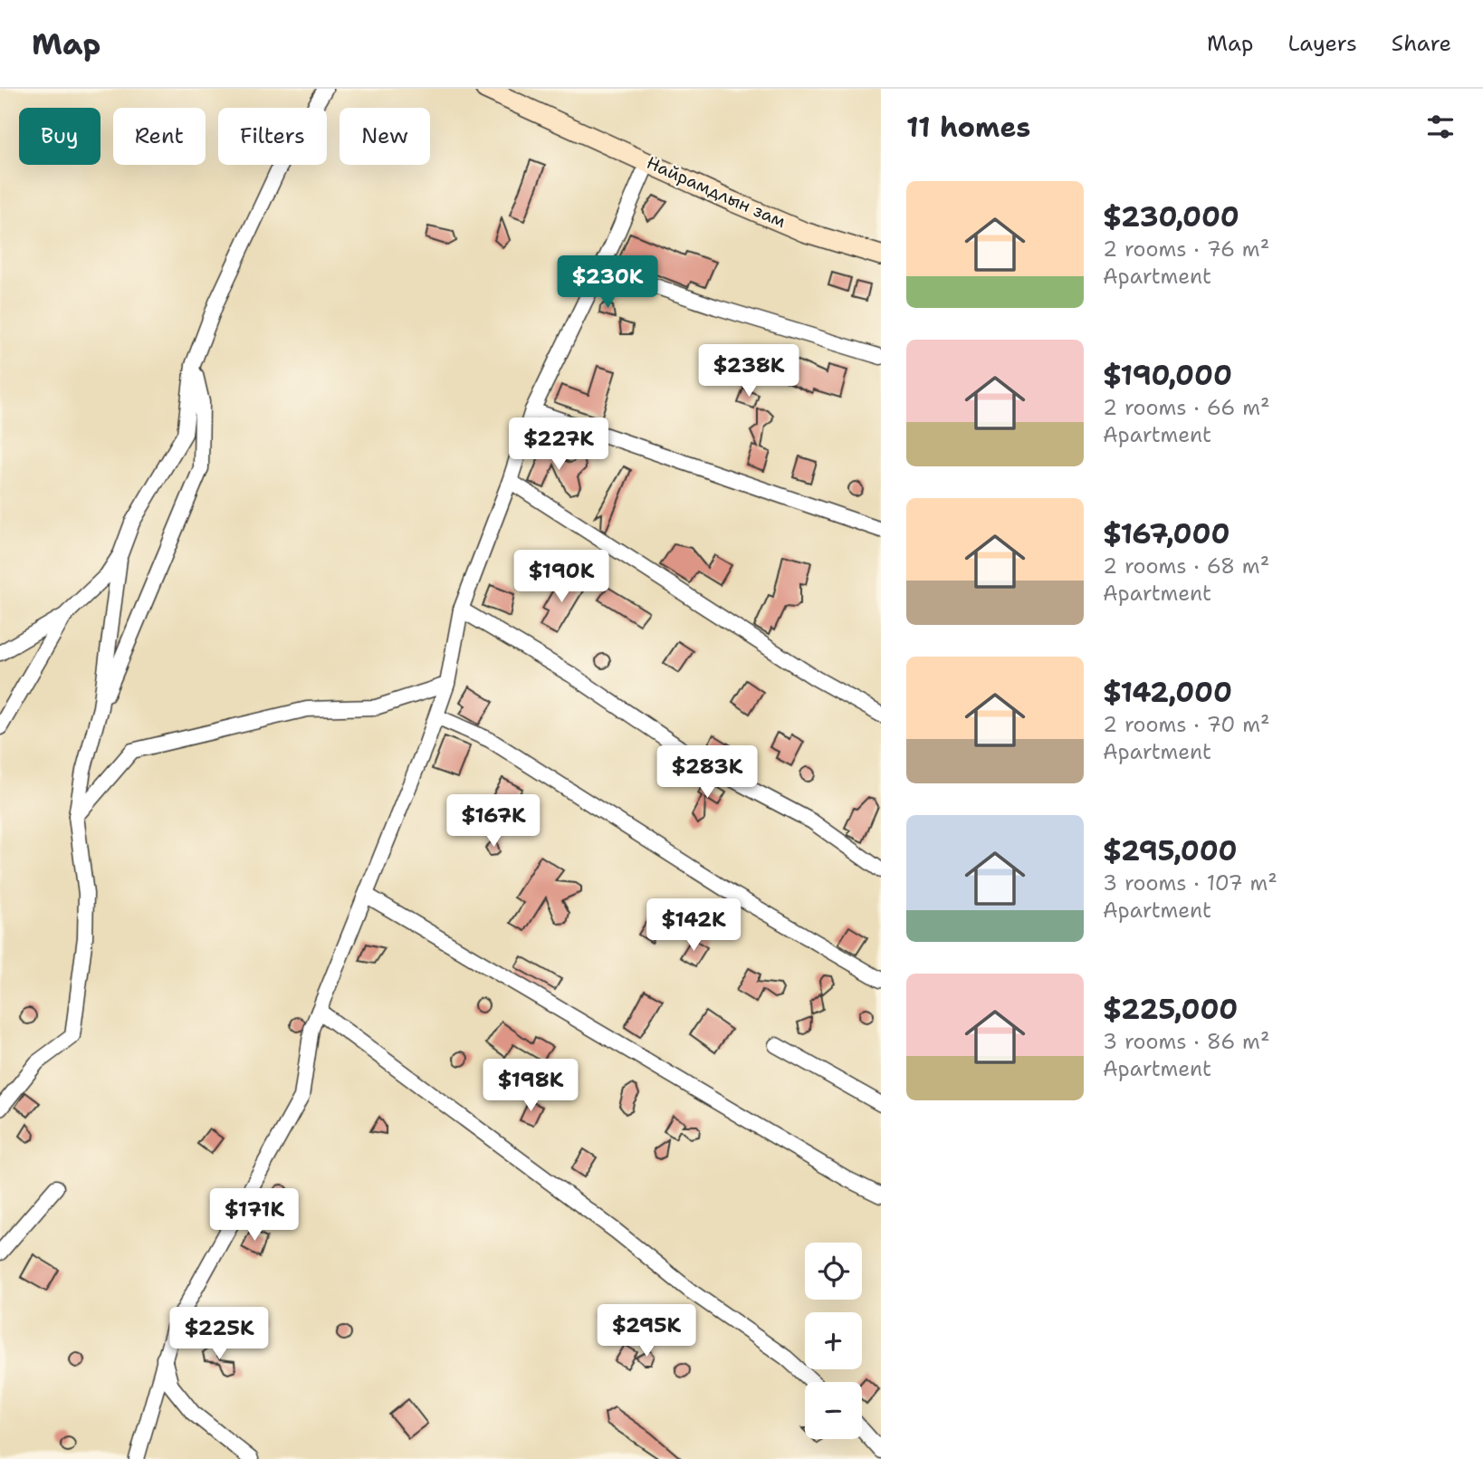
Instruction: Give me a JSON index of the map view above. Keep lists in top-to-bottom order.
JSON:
{
  "streets": {
    "main road": ["Найрамдлын зам"]
  },
  "page": {
    "header": "Map",
    "nav": ["Map", "Layers", "Share"],
    "heading": "11 homes",
    "chip": [
      "Buy",
      "Rent",
      "Filters",
      "New"
    ],
    "list": [
      {
        "name": "$230,000",
        "note": "2 rooms · 76 m² · Apartment"
      },
      {
        "name": "$190,000",
        "note": "2 rooms · 66 m² · Apartment"
      },
      {
        "name": "$167,000",
        "note": "2 rooms · 68 m² · Apartment"
      },
      {
        "name": "$142,000",
        "note": "2 rooms · 70 m² · Apartment"
      },
      {
        "name": "$295,000",
        "note": "3 rooms · 107 m² · Apartment"
      },
      {
        "name": "$225,000",
        "note": "3 rooms · 86 m² · Apartment"
      }
    ],
    "price": [
      "$230K",
      "$238K",
      "$227K",
      "$190K",
      "$283K",
      "$167K",
      "$142K",
      "$198K",
      "$171K",
      "$295K",
      "$225K"
    ],
    "map_buttons": ["+", "−"]
  }
}
